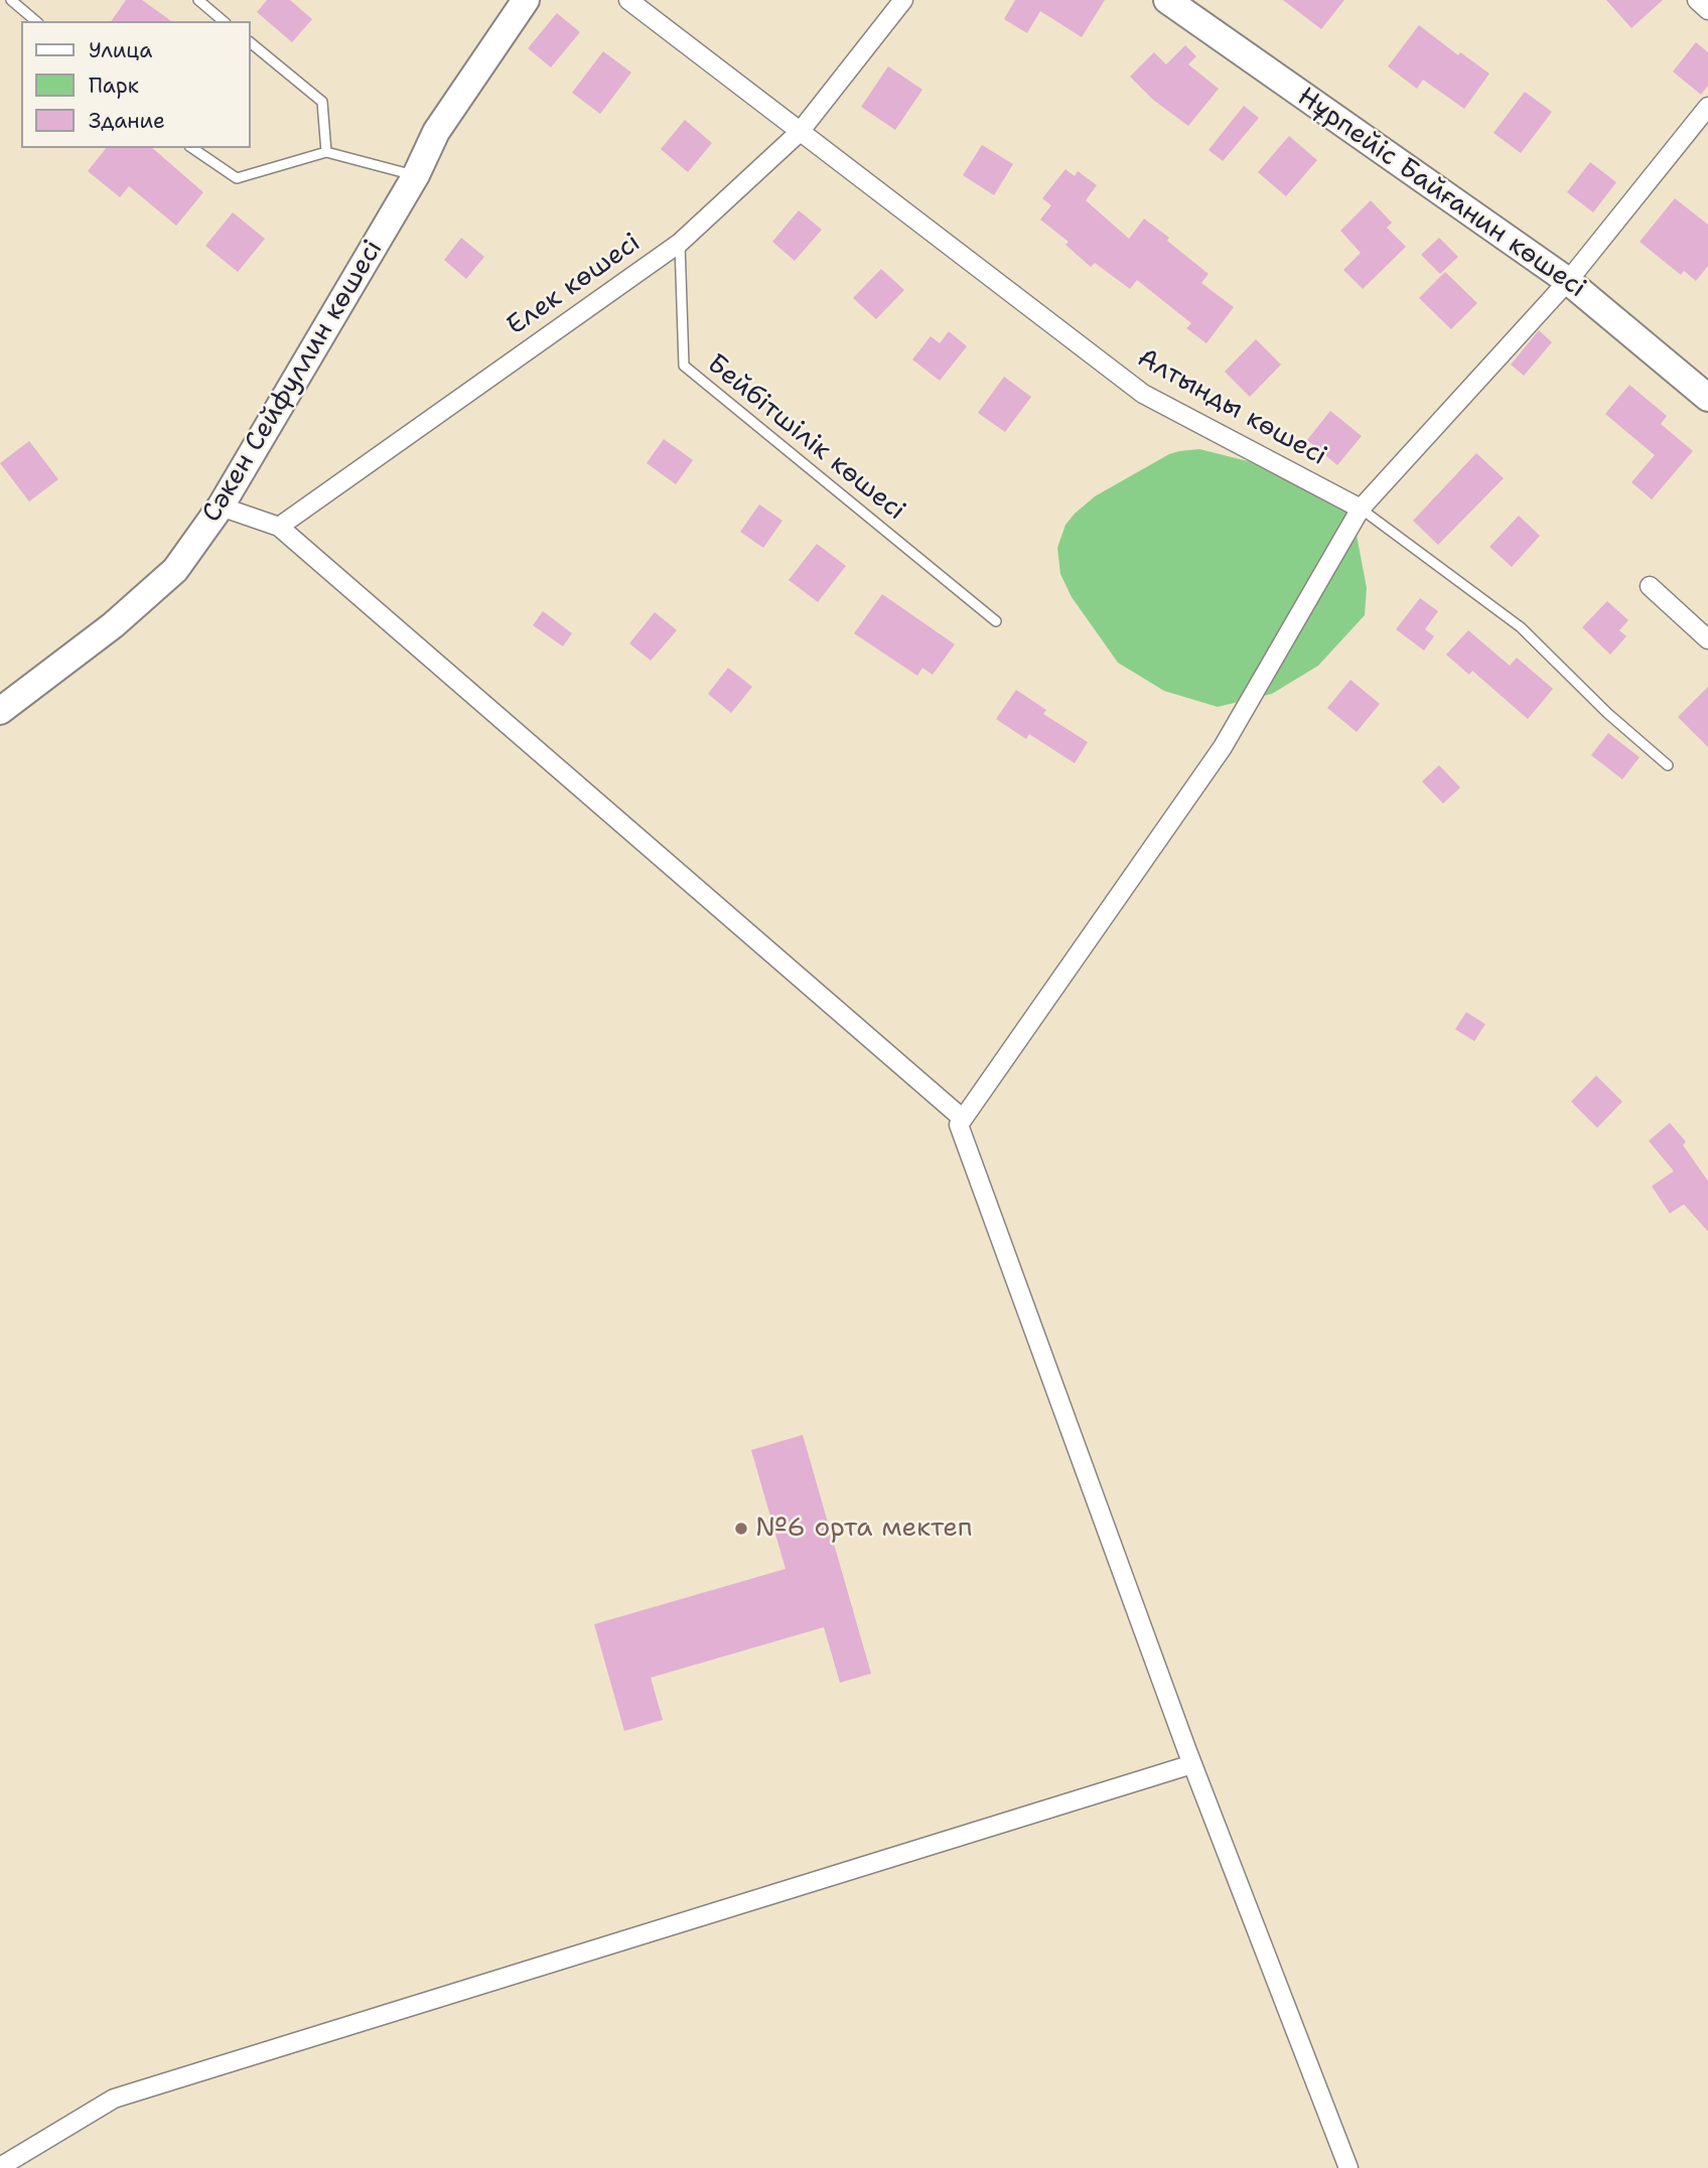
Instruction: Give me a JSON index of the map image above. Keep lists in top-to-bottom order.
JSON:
{
  "streets": {
    "street": [
      "Нұрпейіс Байғанин көшесі",
      "Елек көшесі",
      "Сәкен Сейфуллин көшесі",
      "Алтынды көшесі"
    ],
    "lane": ["Бейбітшілік көшесі"]
  },
  "crossings": [
    ["Елек көшесі", "Алтынды көшесі"],
    ["Елек көшесі", "Бейбітшілік көшесі"]
  ],
  "places": ["№6 орта мектеп"],
  "legend": ["Улица", "Парк", "Здание"]
}
